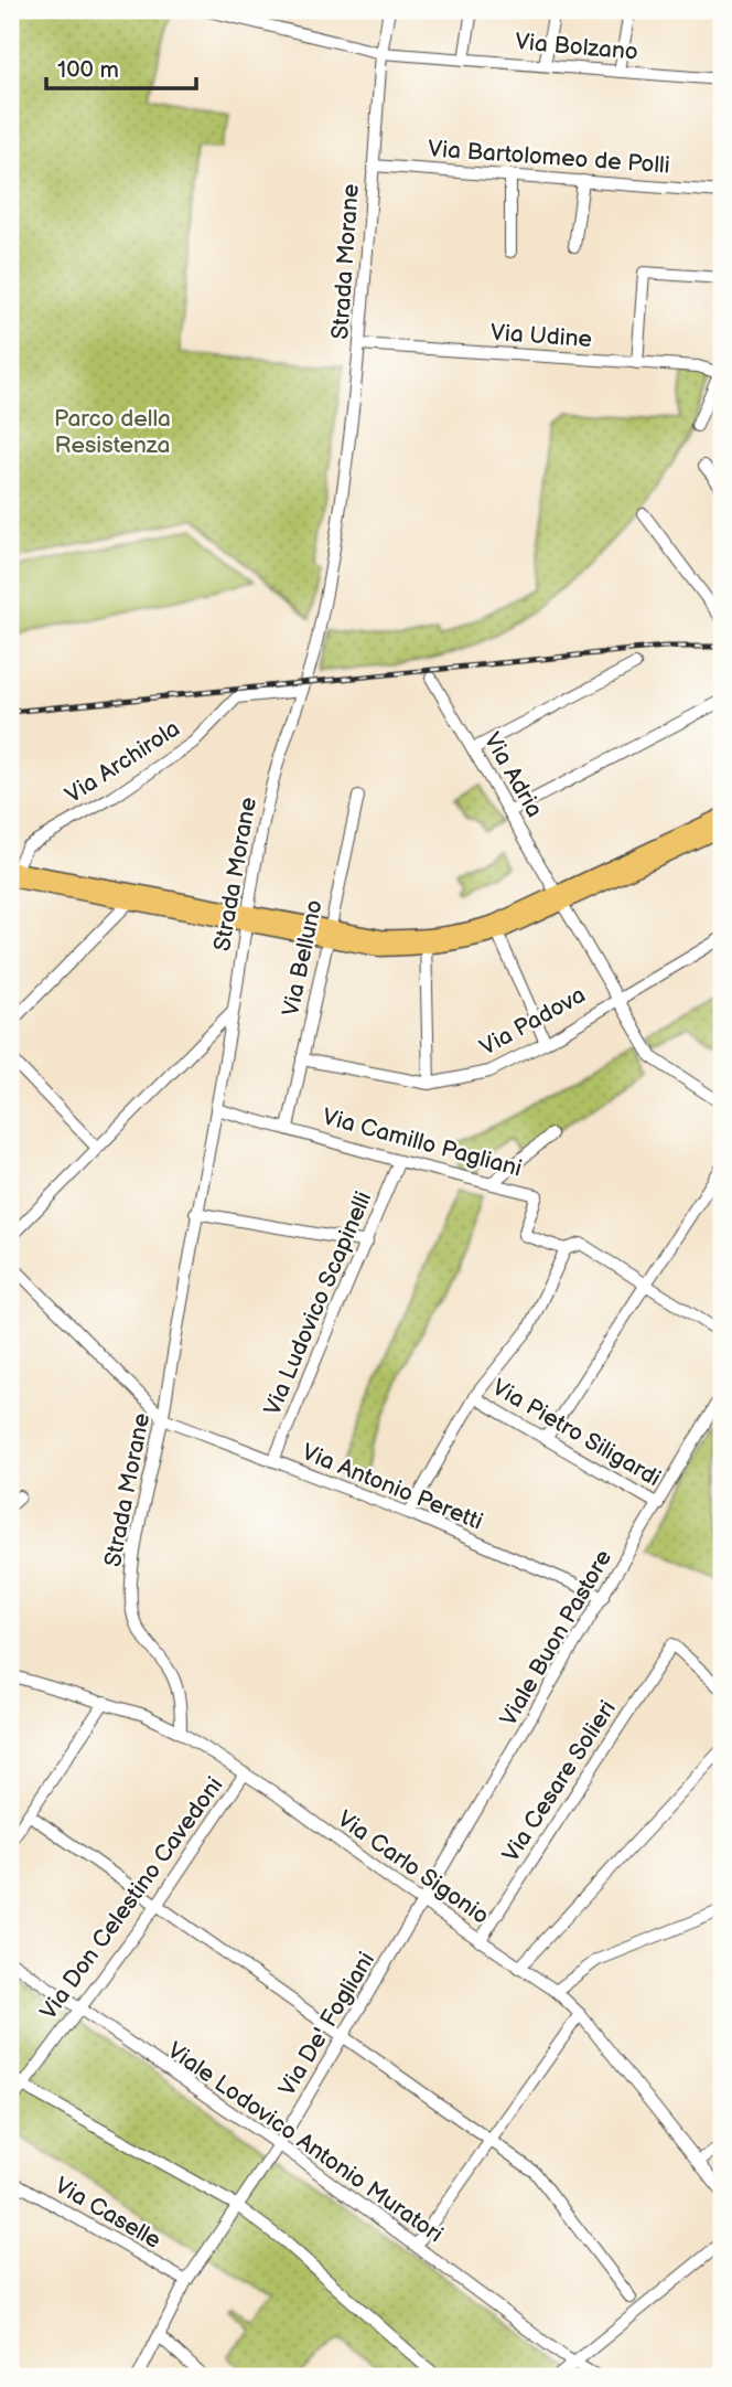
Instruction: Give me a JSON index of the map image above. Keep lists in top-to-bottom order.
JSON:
{
  "streets": {
    "street": [
      "Via Bolzano",
      "Via Bartolomeo de Polli",
      "Strada Morane",
      "Via Udine",
      "Via Archirola",
      "Via Adria",
      "Via Belluno",
      "Via Padova",
      "Via Camillo Pagliani",
      "Via Ludovico Scapinelli",
      "Via Pietro Siligardi",
      "Via Antonio Peretti",
      "Viale Buon Pastore",
      "Via Cesare Solieri",
      "Via Carlo Sigonio",
      "Via Don Celestino Cavedoni",
      "Via De' Fogliani",
      "Viale Lodovico Antonio Muratori",
      "Via Caselle"
    ]
  },
  "crossings": [
    ["Via Bolzano", "Strada Morane"],
    ["Via Bartolomeo de Polli", "Strada Morane"],
    ["Strada Morane", "Via Udine"],
    ["Strada Morane", "Via Archirola"],
    ["Strada Morane", "Via Camillo Pagliani"],
    ["Strada Morane", "Via Antonio Peretti"],
    ["Strada Morane", "Via Carlo Sigonio"],
    ["Via Adria", "Via Padova"],
    ["Via Belluno", "Via Padova"],
    ["Via Belluno", "Via Camillo Pagliani"],
    ["Via Camillo Pagliani", "Via Ludovico Scapinelli"],
    ["Via Ludovico Scapinelli", "Via Antonio Peretti"],
    ["Via Pietro Siligardi", "Viale Buon Pastore"],
    ["Via Antonio Peretti", "Viale Buon Pastore"],
    ["Viale Buon Pastore", "Via Carlo Sigonio"],
    ["Viale Buon Pastore", "Via De' Fogliani"],
    ["Via Cesare Solieri", "Via Carlo Sigonio"],
    ["Via Carlo Sigonio", "Via Don Celestino Cavedoni"],
    ["Via Carlo Sigonio", "Via De' Fogliani"],
    ["Via Don Celestino Cavedoni", "Viale Lodovico Antonio Muratori"],
    ["Via De' Fogliani", "Viale Lodovico Antonio Muratori"],
    ["Via De' Fogliani", "Via Caselle"]
  ],
  "parks": ["Parco della Resistenza"],
  "scale_bar": "100 m"
}
